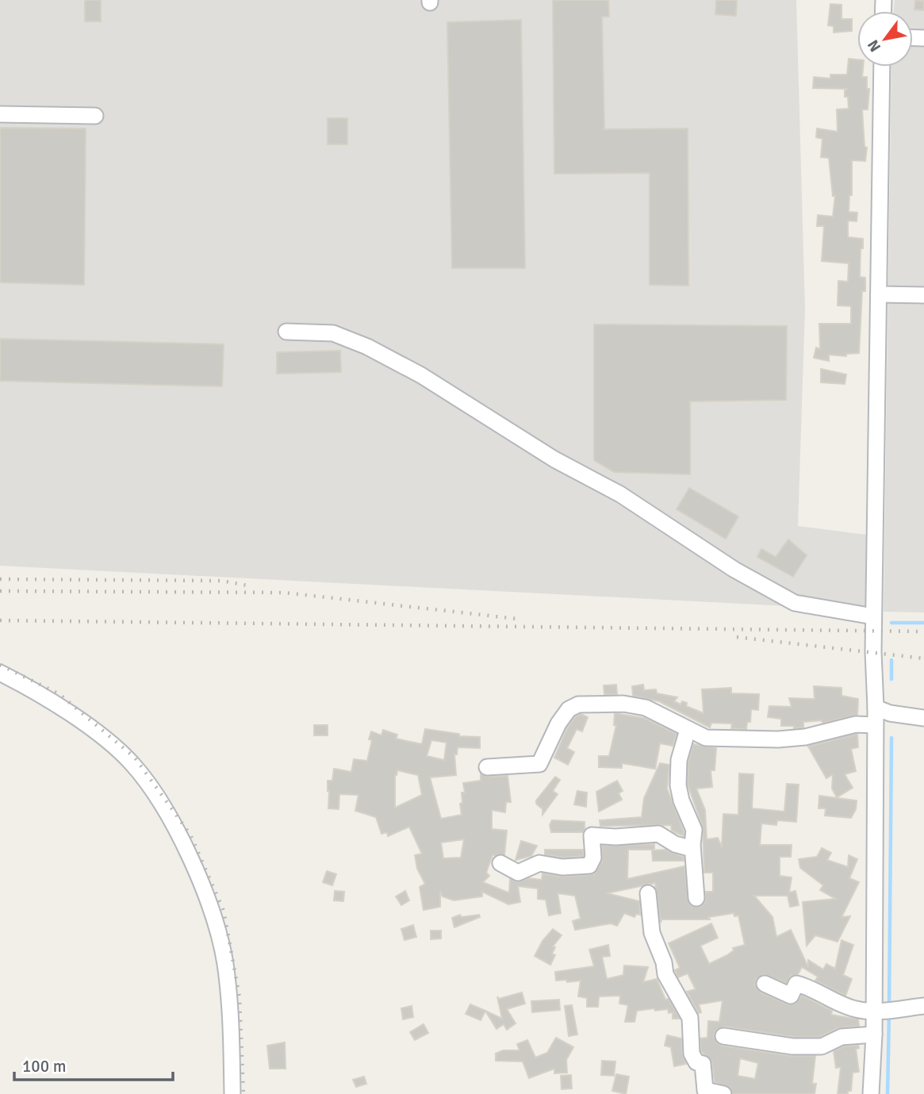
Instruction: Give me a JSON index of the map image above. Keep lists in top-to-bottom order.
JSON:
{
  "scale_bar": "100 m",
  "north": "bottom left"
}
